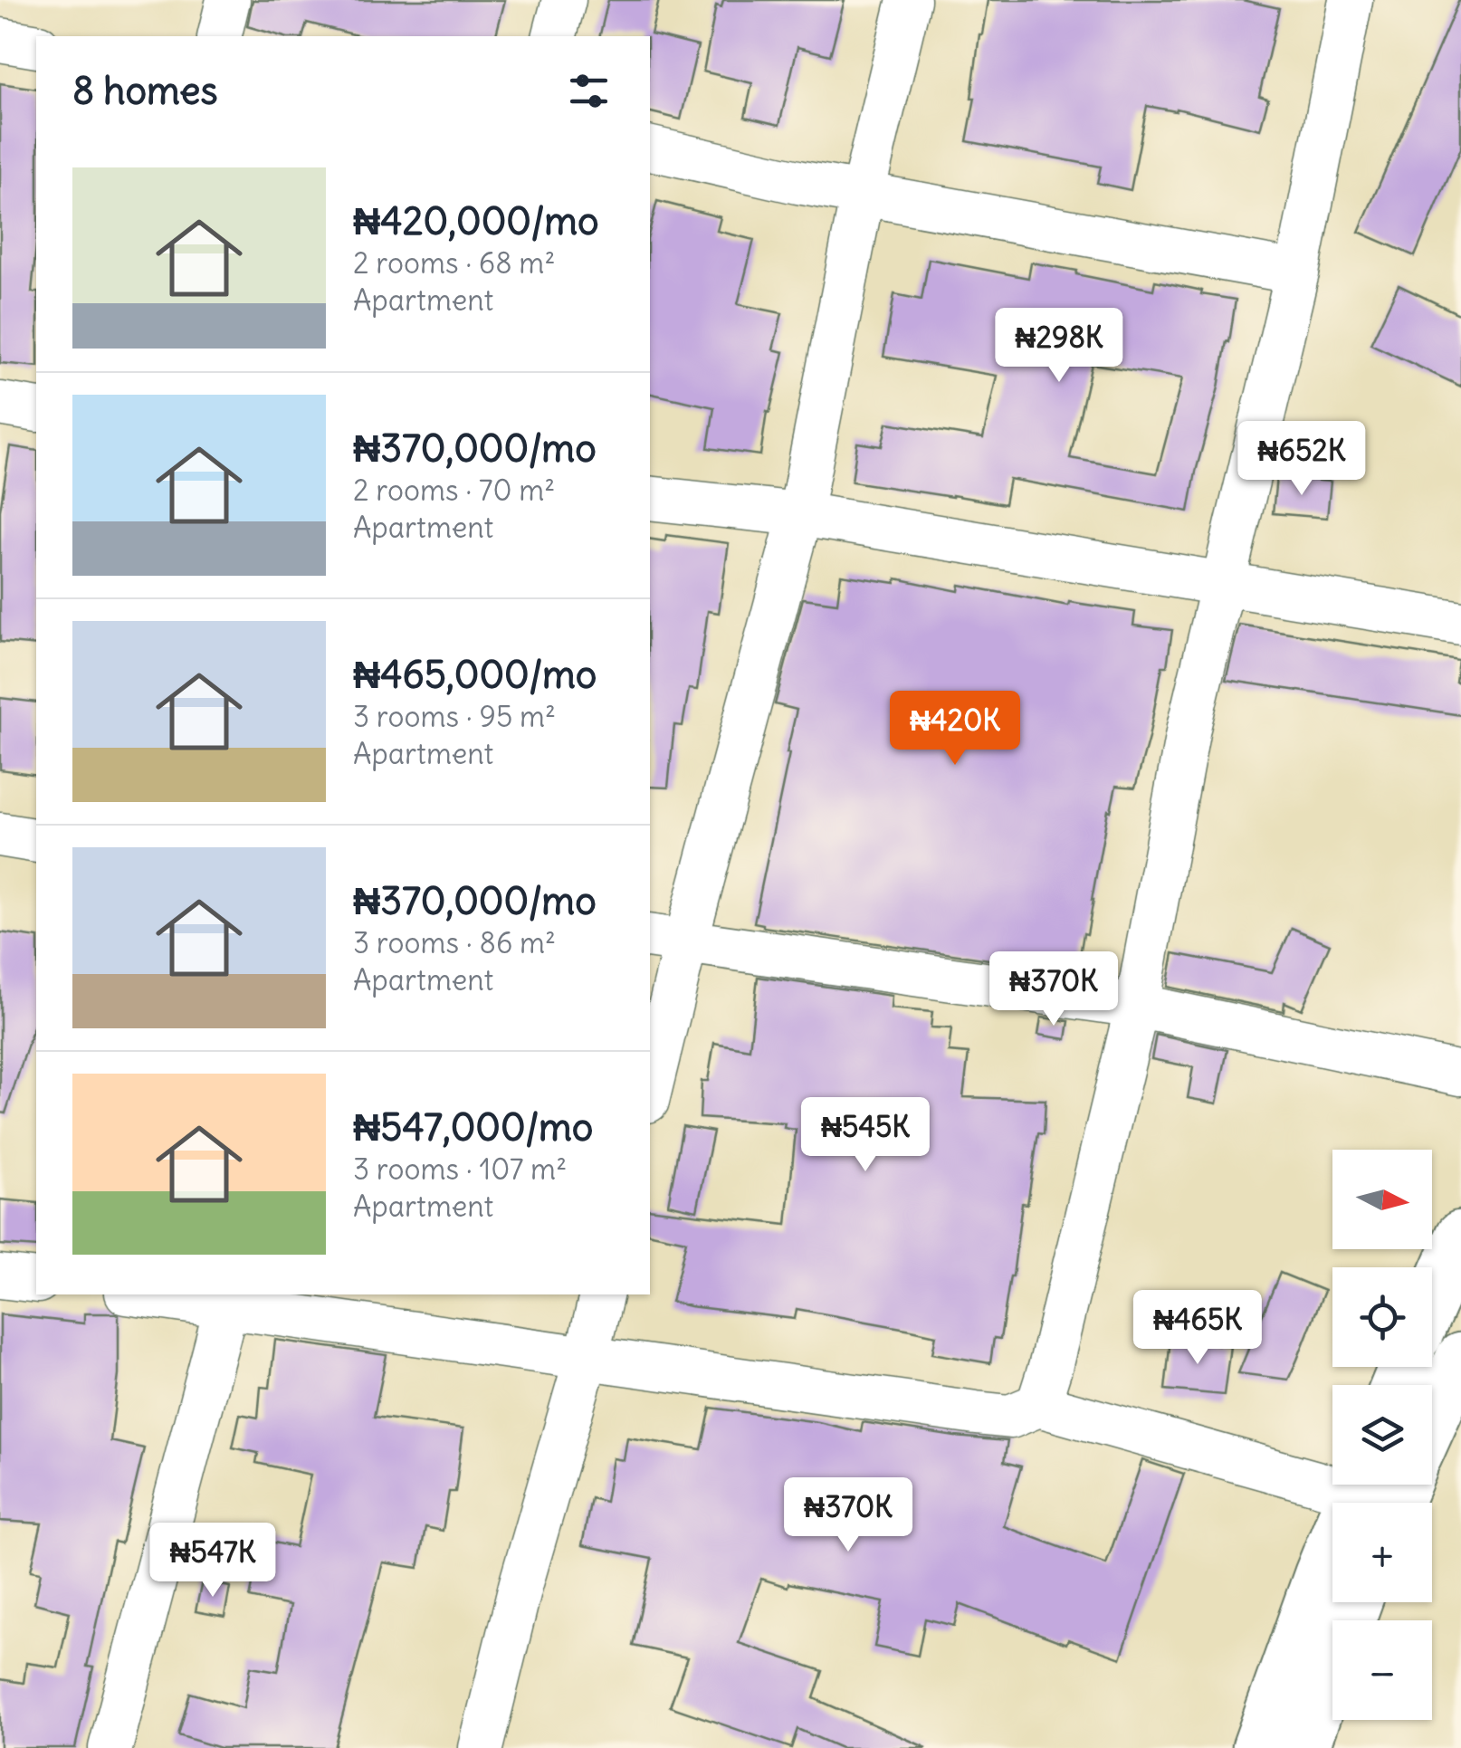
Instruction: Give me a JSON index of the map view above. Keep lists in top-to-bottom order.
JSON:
{
  "north": "right",
  "page": {
    "heading": "8 homes",
    "list": [
      {
        "name": "₦420,000/mo",
        "note": "2 rooms · 68 m² · Apartment"
      },
      {
        "name": "₦370,000/mo",
        "note": "2 rooms · 70 m² · Apartment"
      },
      {
        "name": "₦465,000/mo",
        "note": "3 rooms · 95 m² · Apartment"
      },
      {
        "name": "₦370,000/mo",
        "note": "3 rooms · 86 m² · Apartment"
      },
      {
        "name": "₦547,000/mo",
        "note": "3 rooms · 107 m² · Apartment"
      }
    ],
    "price": [
      "₦298K",
      "₦652K",
      "₦420K",
      "₦370K",
      "₦545K",
      "₦465K",
      "₦370K",
      "₦547K"
    ],
    "map_buttons": ["+", "−"]
  }
}
